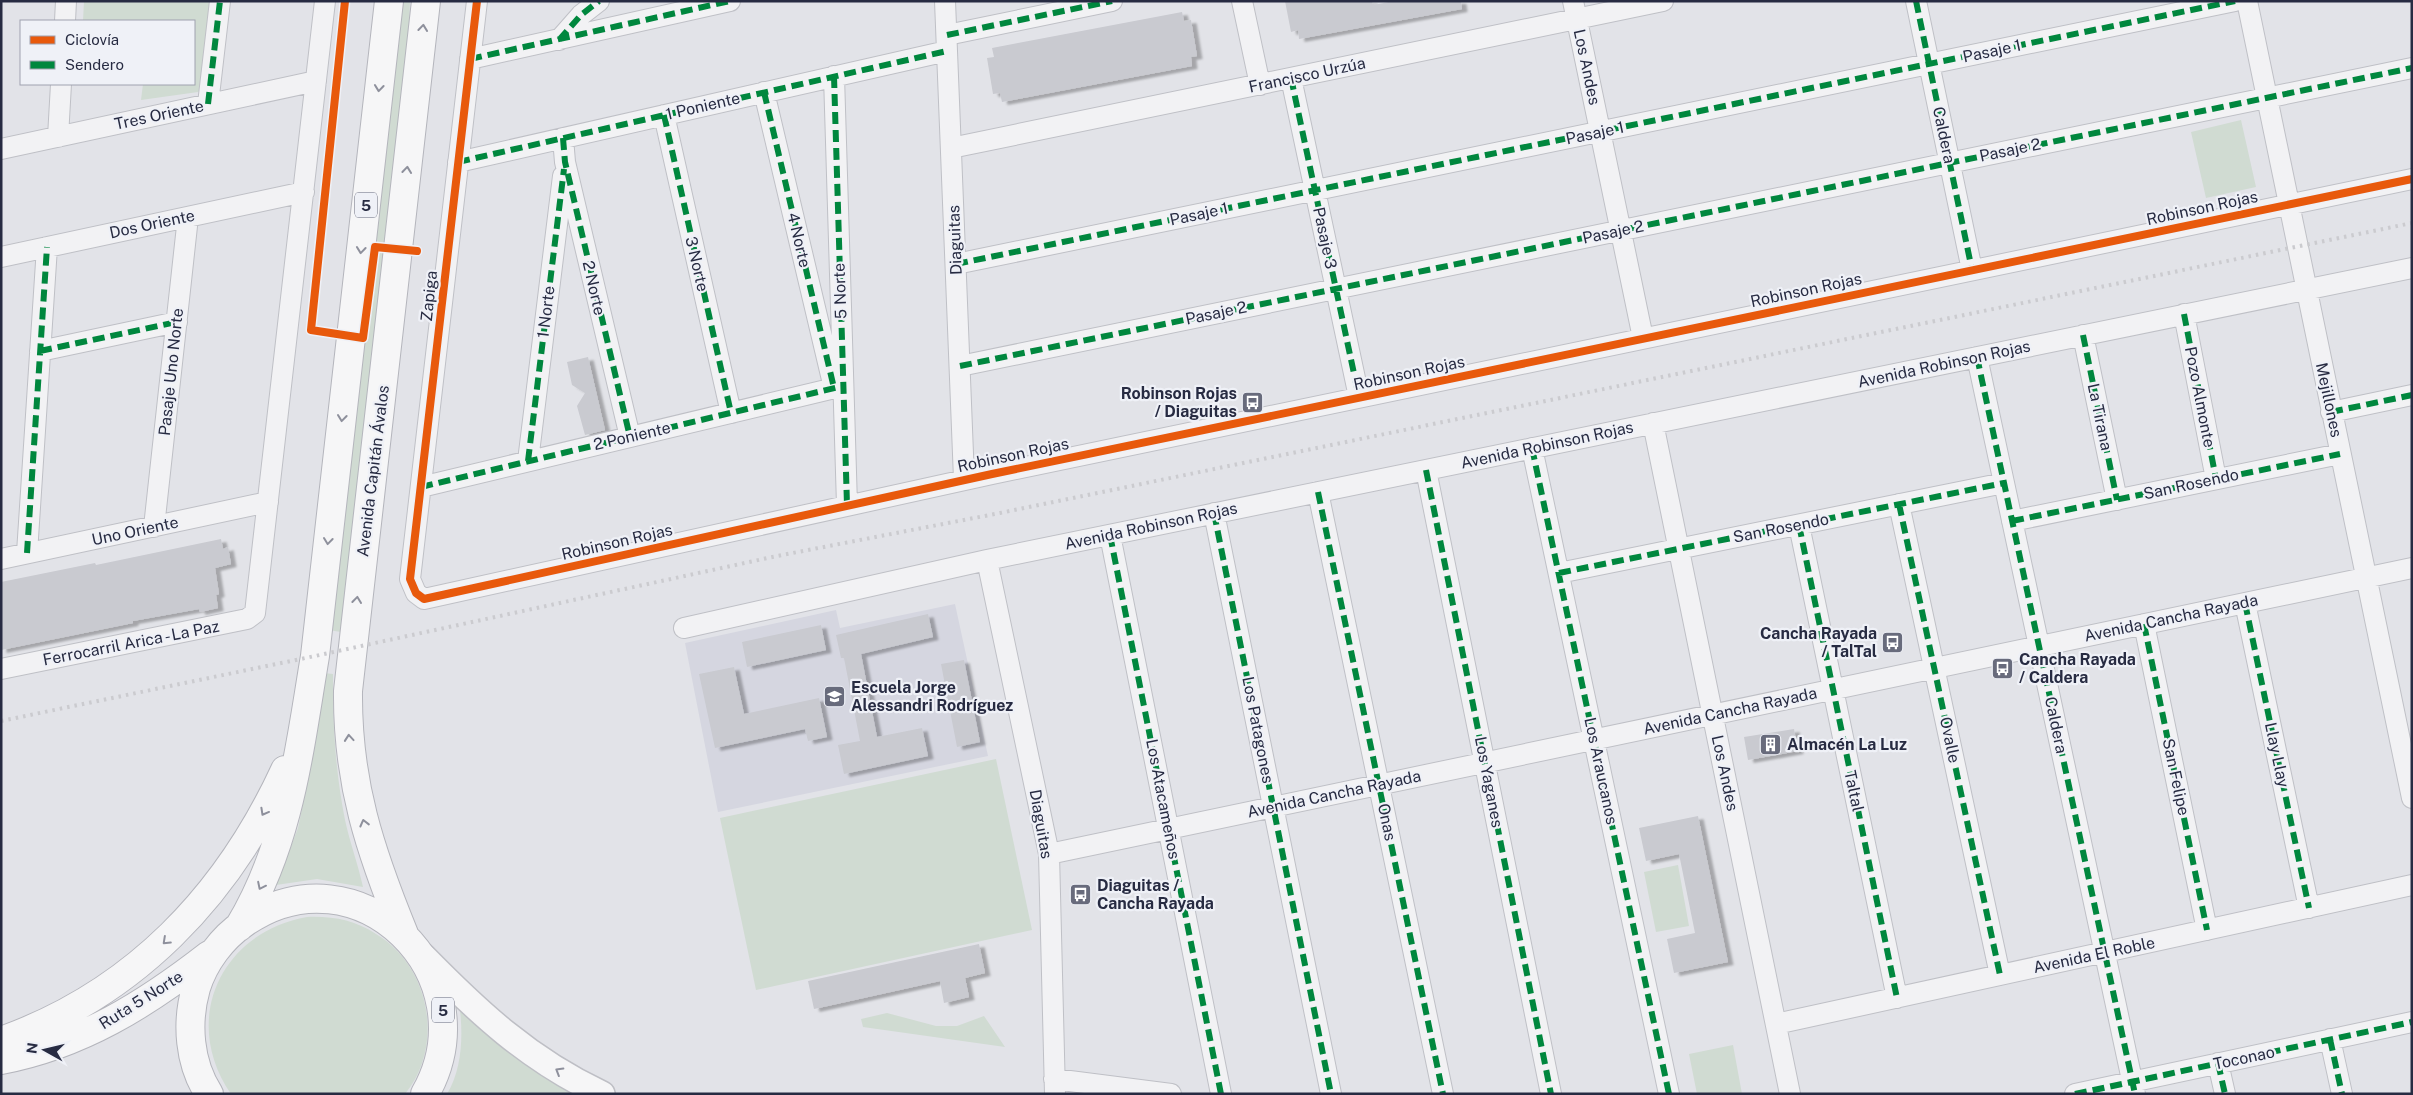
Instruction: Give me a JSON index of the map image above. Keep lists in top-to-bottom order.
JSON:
{
  "streets": {
    "highway": ["5", "Avenida Capitán Ávalos", "Ruta 5 Norte"],
    "street": [
      "Pasaje 1",
      "Los Andes",
      "Francisco Urzúa",
      "1 Poniente",
      "Tres Oriente",
      "Caldera",
      "Pasaje 2",
      "Robinson Rojas",
      "Dos Oriente",
      "Pasaje 3",
      "4 Norte",
      "Diaguitas",
      "3 Norte",
      "2 Norte",
      "5 Norte",
      "Zapiga",
      "1 Norte",
      "Avenida Robinson Rojas",
      "Pasaje Uno Norte",
      "Pozo Almonte",
      "Mejillones",
      "La Tirana",
      "2 Poniente",
      "San Rosendo",
      "Uno Oriente",
      "Avenida Cancha Rayada",
      "Ferrocarril Arica - La Paz",
      "Los Patagones",
      "Ovalle",
      "Llay Llay",
      "Los Araucanos",
      "San Felipe",
      "Los Yaganes",
      "Taltal",
      "Los Atacameños",
      "Onas",
      "Avenida El Roble",
      "Toconao"
    ]
  },
  "crossings": [
    ["Pasaje 1", "Los Andes"],
    ["Pasaje 1", "Caldera"],
    ["Pasaje 1", "Pasaje 3"],
    ["Pasaje 1", "Diaguitas"],
    ["Los Andes", "Francisco Urzúa"],
    ["Los Andes", "Pasaje 2"],
    ["Los Andes", "Robinson Rojas"],
    ["Los Andes", "Avenida Robinson Rojas"],
    ["Los Andes", "San Rosendo"],
    ["Los Andes", "Avenida Cancha Rayada"],
    ["Los Andes", "Avenida El Roble"],
    ["Francisco Urzúa", "Pasaje 3"],
    ["Francisco Urzúa", "Diaguitas"],
    ["1 Poniente", "4 Norte"],
    ["1 Poniente", "Diaguitas"],
    ["1 Poniente", "3 Norte"],
    ["1 Poniente", "2 Norte"],
    ["1 Poniente", "5 Norte"],
    ["1 Poniente", "Zapiga"],
    ["Caldera", "Pasaje 2"],
    ["Caldera", "Robinson Rojas"],
    ["Caldera", "Avenida Robinson Rojas"],
    ["Caldera", "San Rosendo"],
    ["Caldera", "Avenida Cancha Rayada"],
    ["Caldera", "Avenida El Roble"],
    ["Caldera", "Toconao"],
    ["Pasaje 2", "Pasaje 3"],
    ["Pasaje 2", "Diaguitas"],
    ["Pasaje 2", "Mejillones"],
    ["5", "Avenida Capitán Ávalos"],
    ["Robinson Rojas", "Pasaje 3"],
    ["Robinson Rojas", "Diaguitas"],
    ["Robinson Rojas", "5 Norte"],
    ["Robinson Rojas", "Zapiga"],
    ["Robinson Rojas", "Mejillones"],
    ["Dos Oriente", "Pasaje Uno Norte"],
    ["4 Norte", "5 Norte"],
    ["4 Norte", "2 Poniente"],
    ["Diaguitas", "Avenida Robinson Rojas"],
    ["Diaguitas", "Avenida Cancha Rayada"],
    ["3 Norte", "2 Poniente"],
    ["2 Norte", "1 Norte"],
    ["2 Norte", "2 Poniente"],
    ["5 Norte", "2 Poniente"],
    ["Zapiga", "2 Poniente"],
    ["1 Norte", "2 Poniente"],
    ["Avenida Robinson Rojas", "Pozo Almonte"],
    ["Avenida Robinson Rojas", "Mejillones"],
    ["Avenida Robinson Rojas", "La Tirana"],
    ["Avenida Robinson Rojas", "Los Patagones"],
    ["Avenida Robinson Rojas", "Los Araucanos"],
    ["Avenida Robinson Rojas", "Los Yaganes"],
    ["Avenida Robinson Rojas", "Los Atacameños"],
    ["Avenida Robinson Rojas", "Onas"],
    ["Pasaje Uno Norte", "Uno Oriente"],
    ["Pozo Almonte", "San Rosendo"],
    ["Mejillones", "San Rosendo"],
    ["Mejillones", "Avenida Cancha Rayada"],
    ["La Tirana", "San Rosendo"],
    ["San Rosendo", "Ovalle"],
    ["San Rosendo", "Los Araucanos"],
    ["San Rosendo", "Taltal"],
    ["Uno Oriente", "Ferrocarril Arica - La Paz"],
    ["Avenida Cancha Rayada", "Los Patagones"],
    ["Avenida Cancha Rayada", "Ovalle"],
    ["Avenida Cancha Rayada", "Llay Llay"],
    ["Avenida Cancha Rayada", "Los Araucanos"],
    ["Avenida Cancha Rayada", "San Felipe"],
    ["Avenida Cancha Rayada", "Los Yaganes"],
    ["Avenida Cancha Rayada", "Taltal"],
    ["Avenida Cancha Rayada", "Los Atacameños"],
    ["Avenida Cancha Rayada", "Onas"],
    ["Ovalle", "Avenida El Roble"],
    ["Llay Llay", "Avenida El Roble"],
    ["San Felipe", "Avenida El Roble"],
    ["Taltal", "Avenida El Roble"]
  ],
  "places": {
    "bus stop": [
      "Robinson Rojas / Diaguitas",
      "Cancha Rayada / TalTal",
      "Cancha Rayada / Caldera",
      "Diaguitas / Cancha Rayada"
    ],
    "school or university": ["Escuela Jorge Alessandri Rodríguez"],
    "building": ["Almacén La Luz"]
  },
  "legend": ["Ciclovía", "Sendero"],
  "north": "left"
}
